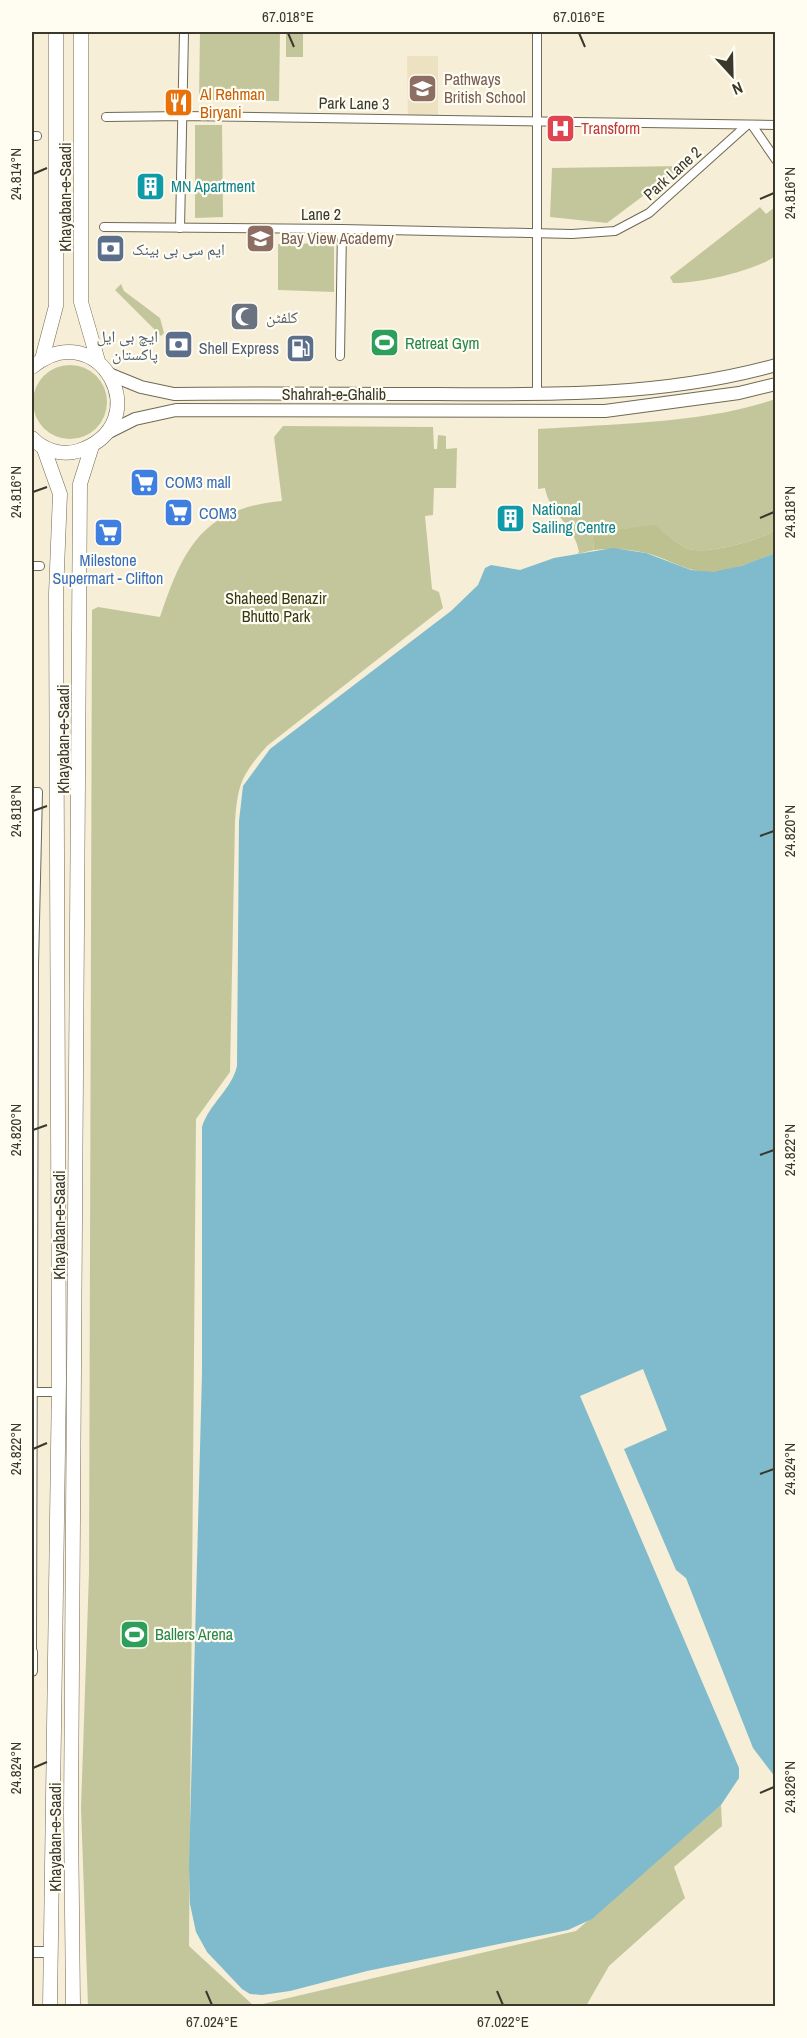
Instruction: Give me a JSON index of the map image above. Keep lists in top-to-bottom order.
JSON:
{
  "streets": {
    "main road": ["Khayaban-e-Saadi", "Shahrah-e-Ghalib"],
    "street": ["Park Lane 3", "Park Lane 2", "Lane 2"]
  },
  "crossings": [
    ["Park Lane 3", "Park Lane 2"],
    ["Park Lane 2", "Lane 2"]
  ],
  "parks": ["Shaheed Benazir Bhutto Park"],
  "places": {
    "school or university": ["Pathways British School", "Bay View Academy"],
    "restaurant": ["Al Rehman Biryani"],
    "hospital": ["Transform"],
    "building": ["MN Apartment", "National Sailing Centre"],
    "bank": ["ایم سی بی بینک", "ایچ بی ایل پاکستان"],
    "mosque": ["کلفٹن"],
    "sports": ["Retreat Gym", "Ballers Arena"],
    "fuel station": ["Shell Express"],
    "supermarket": ["COM3 mall", "COM3", "Milestone Supermart - Clifton"]
  },
  "north": "bottom",
  "coordinates": [
    "67.018°E",
    "67.016°E",
    "24.814°N",
    "24.816°N",
    "24.818°N",
    "24.820°N",
    "24.822°N",
    "24.824°N",
    "24.826°N",
    "67.024°E",
    "67.022°E"
  ]
}
